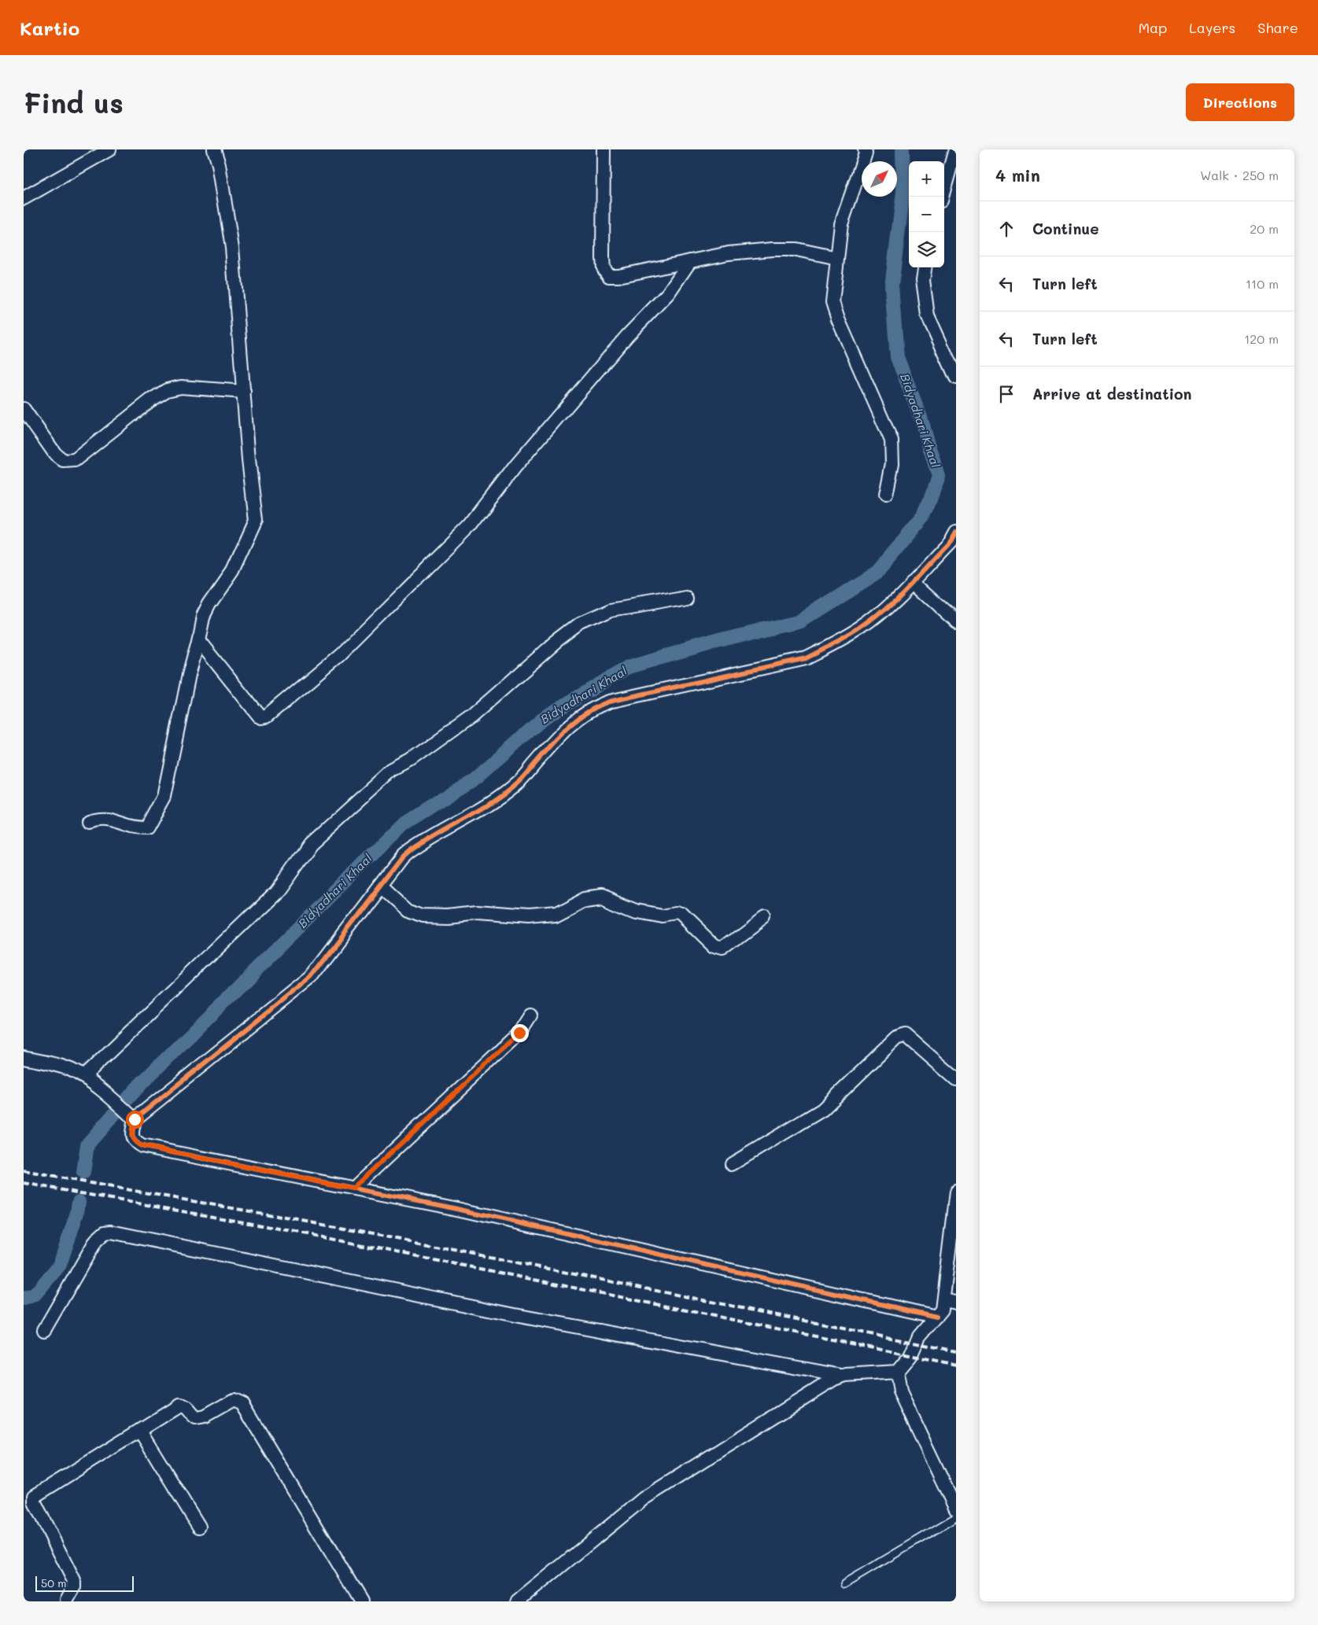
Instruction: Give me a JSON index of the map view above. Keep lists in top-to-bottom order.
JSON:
{
  "water": ["Bidyadhari Khaal"],
  "scale_bar": "50 m",
  "north": "top right",
  "page": {
    "header": "Kartio",
    "nav": ["Map", "Layers", "Share"],
    "buttons": "Directions",
    "title": "Find us",
    "heading": ["4 min", "Walk · 250 m"],
    "map_buttons": ["+", "−"],
    "list": [
      ["Continue", "20 m"],
      ["Turn left", "110 m"],
      ["Turn left", "120 m"],
      "Arrive at destination"
    ],
    "scale": "50 m"
  }
}
